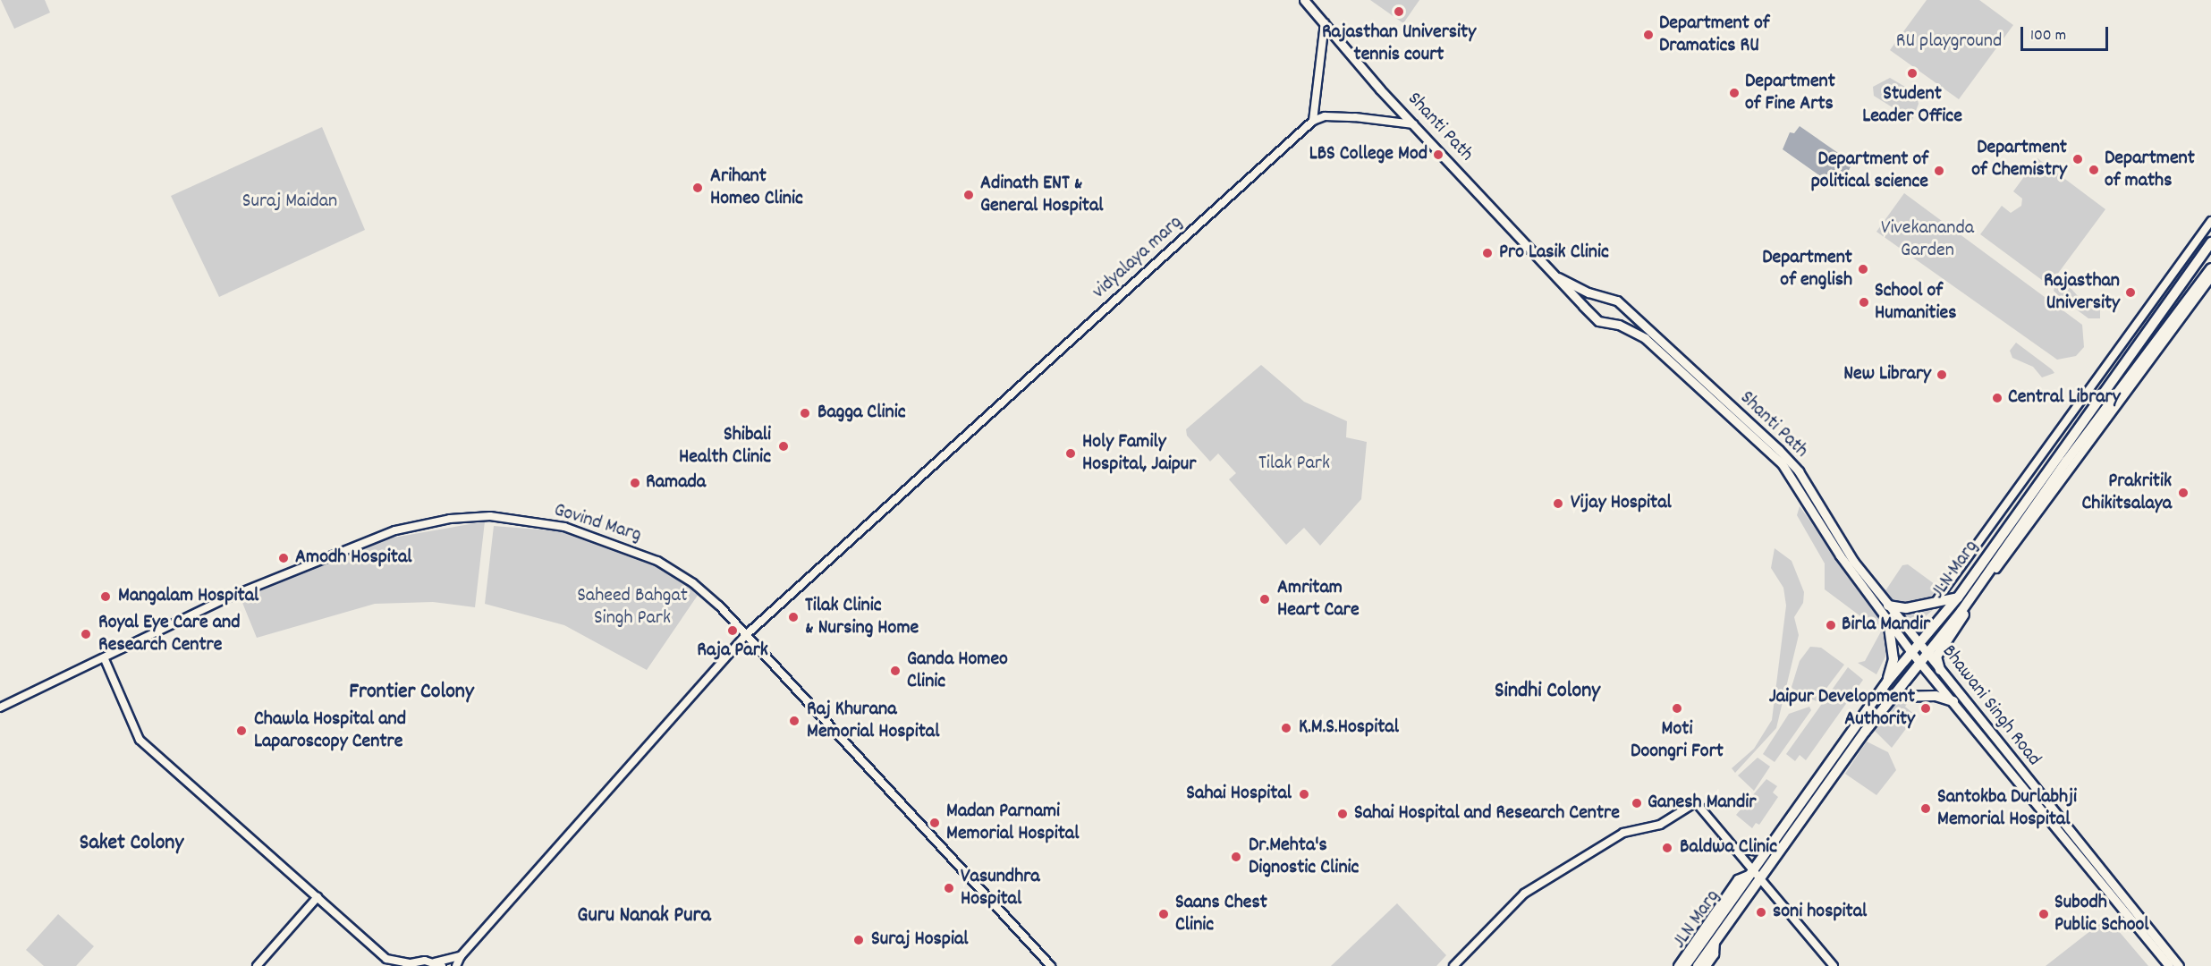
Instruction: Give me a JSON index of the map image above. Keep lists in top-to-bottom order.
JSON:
{
  "streets": {
    "main road": ["Shanti Path", "JLN Marg", "Bhawani Singh Road"],
    "street": ["vidyalaya marg", "Govind Marg"]
  },
  "crossings": [
    ["Shanti Path", "JLN Marg"],
    ["Shanti Path", "Bhawani Singh Road"],
    ["vidyalaya marg", "Govind Marg"],
    ["JLN Marg", "Bhawani Singh Road"]
  ],
  "districts": [
    "Sindhi Colony",
    "Frontier Colony",
    "Saket Colony",
    "Guru Nanak Pura"
  ],
  "parks": [
    "RU playground",
    "Suraj Maidan",
    "Vivekananda Garden",
    "Tilak Park",
    "Saheed Bahgat Singh Park"
  ],
  "places": [
    "Rajasthan University tennis court",
    "Department of Dramatics RU",
    "Student Leader Office",
    "Department of Fine Arts",
    "LBS College Mod",
    "Department of Chemistry",
    "Department of maths",
    "Department of political science",
    "Arihant Homeo Clinic",
    "Adinath ENT & General Hospital",
    "Pro Lasik Clinic",
    "Department of english",
    "Rajasthan University",
    "School of Humanities",
    "New Library",
    "Central Library",
    "Bagga Clinic",
    "Shibali Health Clinic",
    "Holy Family Hospital, Jaipur",
    "Ramada",
    "Prakritik Chikitsalaya",
    "Vijay Hospital",
    "Amodh Hospital",
    "Mangalam Hospital",
    "Amritam Heart Care",
    "Tilak Clinic & Nursing Home",
    "Birla Mandir",
    "Raja Park",
    "Royal Eye Care and Research Centre",
    "Ganda Homeo Clinic",
    "Moti Doongri Fort",
    "Jaipur Development Authority",
    "Raj Khurana Memorial Hospital",
    "K.M.S.Hospital",
    "Chawla Hospital and Laparoscopy Centre",
    "Sahai Hospital",
    "Ganesh Mandir",
    "Santokba Durlabhji Memorial Hospital",
    "Sahai Hospital and Research Centre",
    "Madan Parnami Memorial Hospital",
    "Baldwa Clinic",
    "Dr.Mehta's Dignostic Clinic",
    "Vasundhra Hospital",
    "soni hospital",
    "Saans Chest Clinic",
    "Subodh Public School",
    "Suraj Hospial"
  ],
  "scale_bar": "100 m"
}
